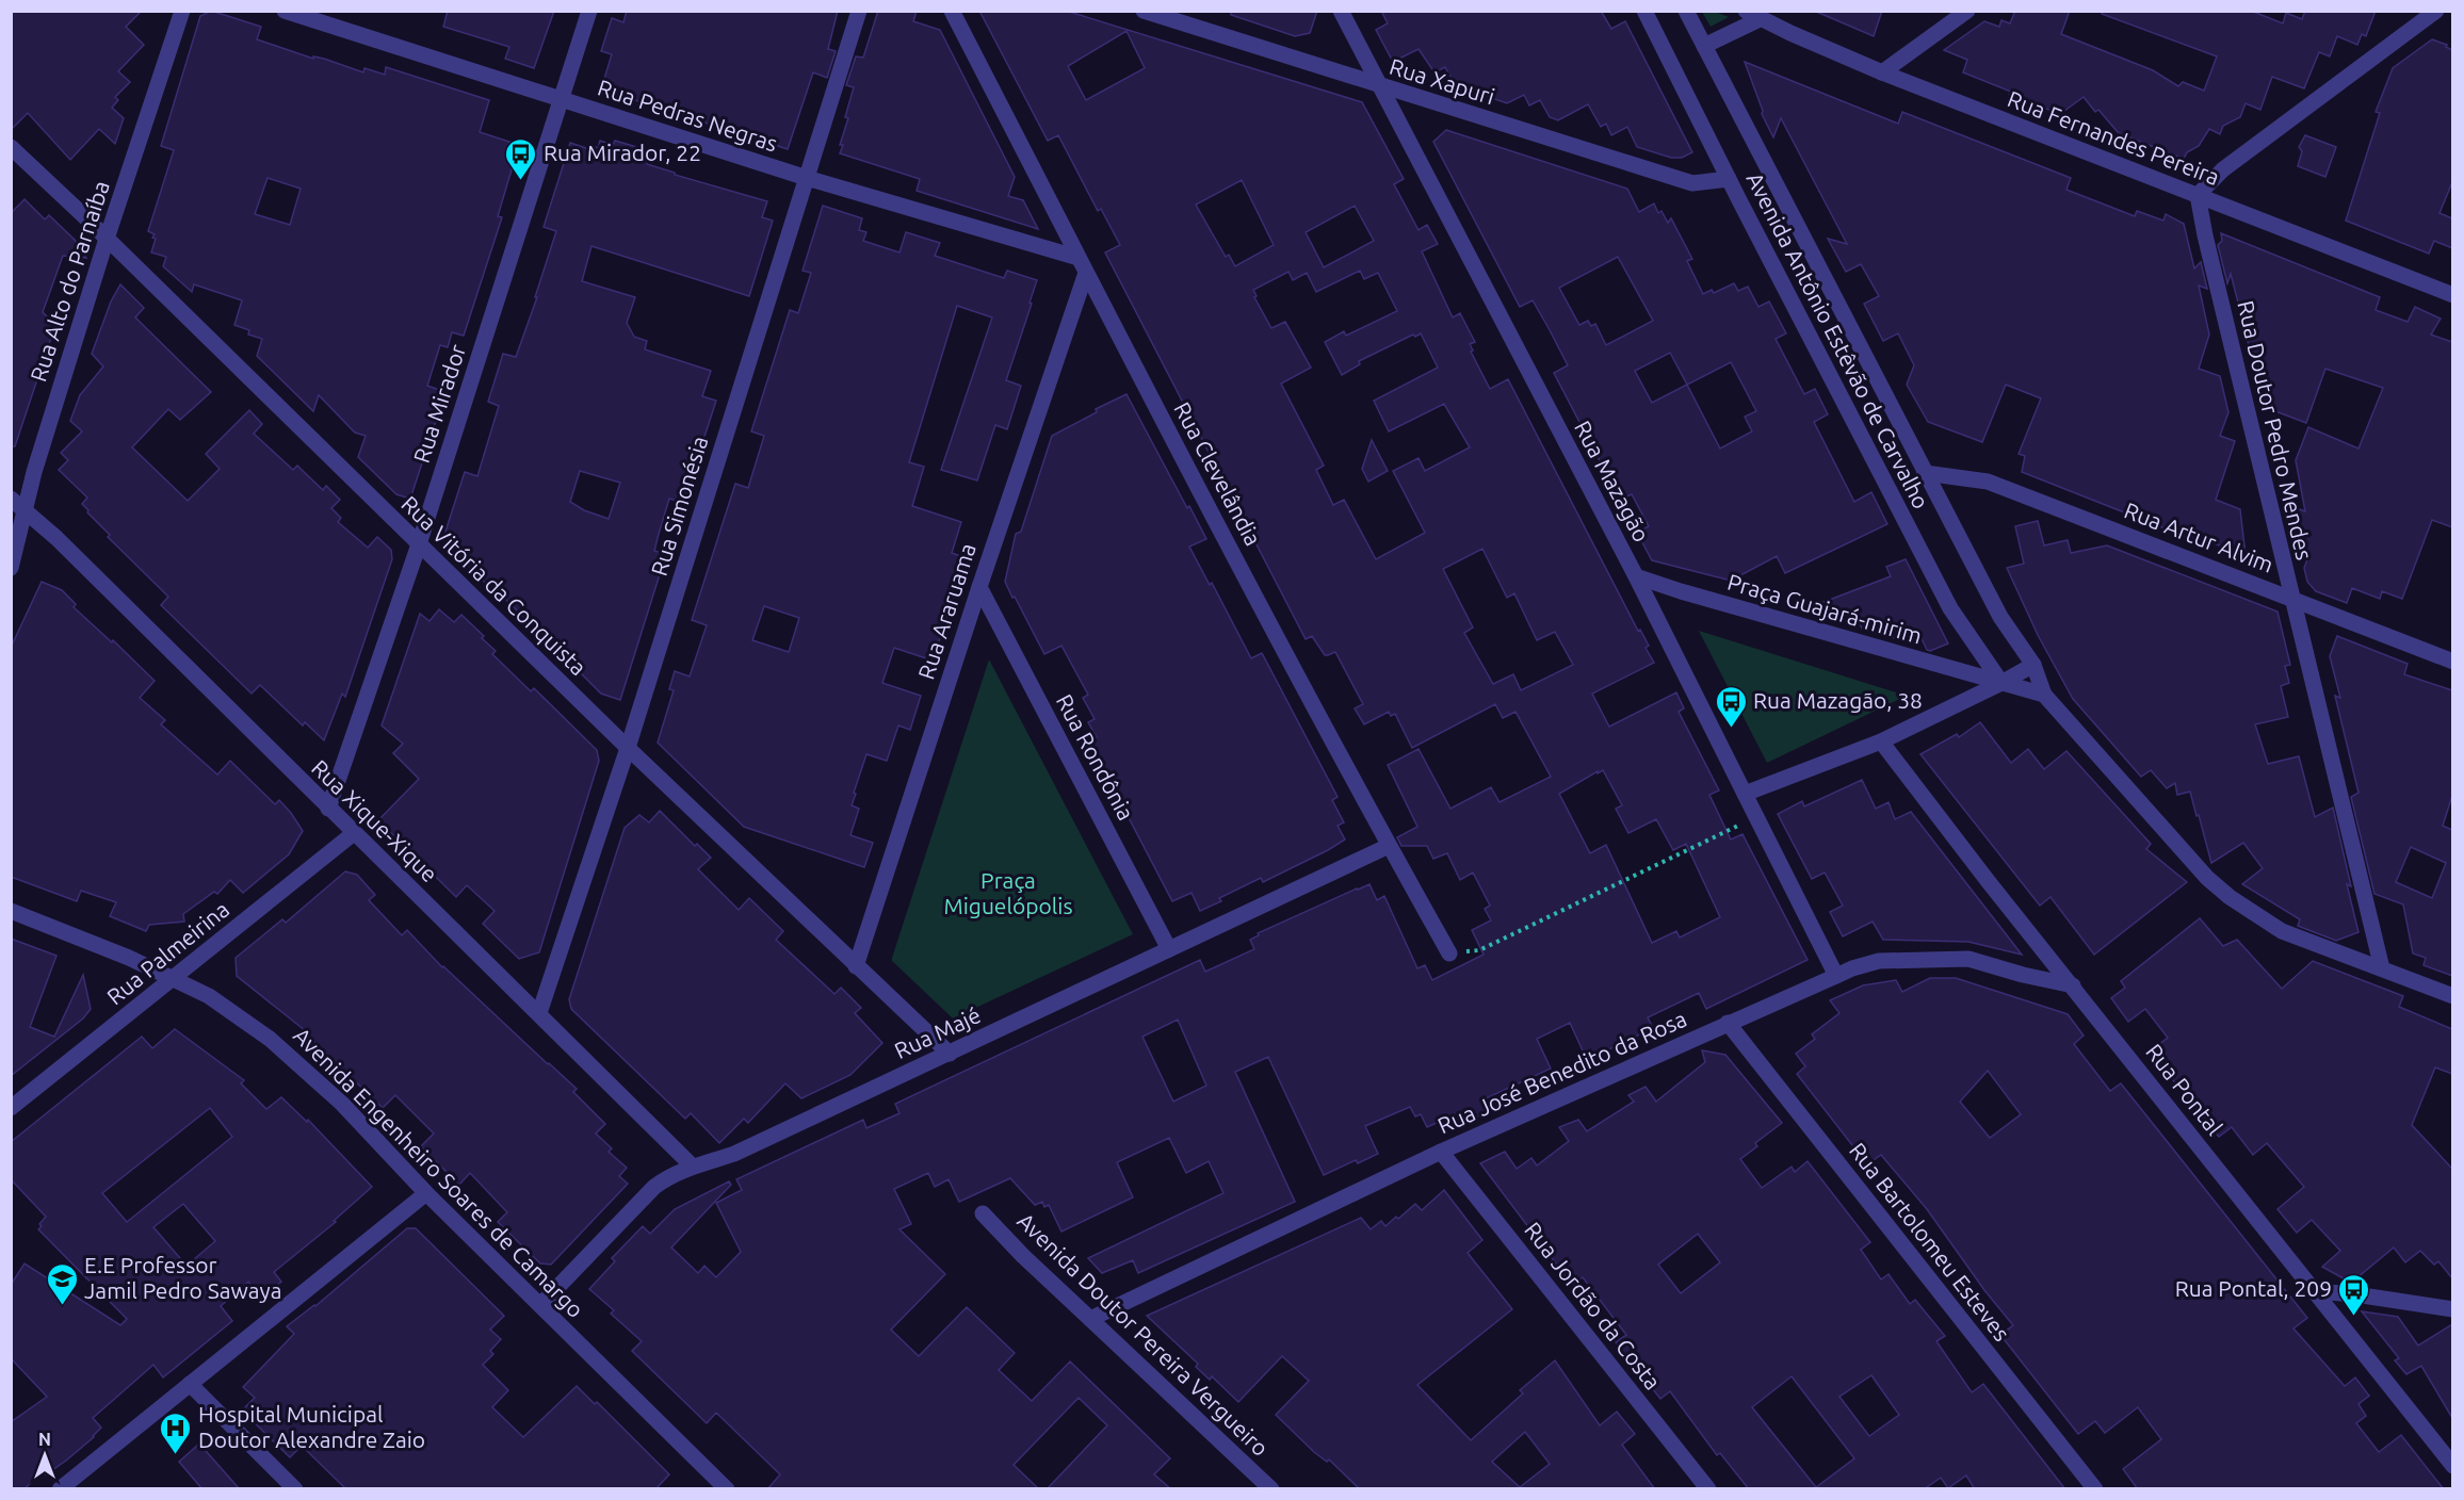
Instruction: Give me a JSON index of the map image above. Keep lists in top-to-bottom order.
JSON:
{
  "streets": {
    "street": [
      "Rua Xapuri",
      "Rua Pedras Negras",
      "Rua Fernandes Pereira",
      "Rua Alto do Parnaíba",
      "Avenida Antônio Estêvão de Carvalho",
      "Rua Mirador",
      "Rua Doutor Pedro Mendes",
      "Rua Clevelândia",
      "Rua Mazagão",
      "Rua Simonésia",
      "Rua Artur Alvim",
      "Rua Vitória da Conquista",
      "Praça Guajará-mirim",
      "Rua Araruama",
      "Rua Rondônia",
      "Rua Xique-Xique",
      "Rua Palmeirina",
      "Rua Majé",
      "Rua José Benedito da Rosa",
      "Rua Pontal",
      "Avenida Engenheiro Soares de Camargo",
      "Rua Bartolomeu Esteves",
      "Rua Jordão da Costa",
      "Avenida Doutor Pereira Vergueiro"
    ]
  },
  "crossings": [
    ["Rua Xapuri", "Avenida Antônio Estêvão de Carvalho"],
    ["Rua Xapuri", "Rua Mazagão"],
    ["Rua Pedras Negras", "Rua Mirador"],
    ["Rua Pedras Negras", "Rua Clevelândia"],
    ["Rua Pedras Negras", "Rua Simonésia"],
    ["Rua Pedras Negras", "Rua Araruama"],
    ["Rua Fernandes Pereira", "Avenida Antônio Estêvão de Carvalho"],
    ["Rua Fernandes Pereira", "Rua Doutor Pedro Mendes"],
    ["Rua Alto do Parnaíba", "Rua Vitória da Conquista"],
    ["Rua Alto do Parnaíba", "Rua Xique-Xique"],
    ["Avenida Antônio Estêvão de Carvalho", "Rua Artur Alvim"],
    ["Avenida Antônio Estêvão de Carvalho", "Praça Guajará-mirim"],
    ["Rua Mirador", "Rua Vitória da Conquista"],
    ["Rua Mirador", "Rua Xique-Xique"],
    ["Rua Doutor Pedro Mendes", "Rua Artur Alvim"],
    ["Rua Clevelândia", "Rua Araruama"],
    ["Rua Clevelândia", "Rua Majé"],
    ["Rua Mazagão", "Praça Guajará-mirim"],
    ["Rua Mazagão", "Rua José Benedito da Rosa"],
    ["Rua Simonésia", "Rua Vitória da Conquista"],
    ["Rua Simonésia", "Rua Xique-Xique"],
    ["Rua Vitória da Conquista", "Rua Araruama"],
    ["Rua Vitória da Conquista", "Rua Majé"],
    ["Rua Araruama", "Rua Rondônia"],
    ["Rua Rondônia", "Rua Majé"],
    ["Rua Xique-Xique", "Rua Palmeirina"],
    ["Rua Xique-Xique", "Rua Majé"],
    ["Rua Palmeirina", "Avenida Engenheiro Soares de Camargo"],
    ["Rua Majé", "Avenida Engenheiro Soares de Camargo"],
    ["Rua José Benedito da Rosa", "Rua Pontal"],
    ["Rua José Benedito da Rosa", "Rua Bartolomeu Esteves"],
    ["Rua José Benedito da Rosa", "Rua Jordão da Costa"],
    ["Rua José Benedito da Rosa", "Avenida Doutor Pereira Vergueiro"]
  ],
  "parks": ["Praça Miguelópolis"],
  "places": {
    "bus stop": ["Rua Mirador, 22", "Rua Mazagão, 38", "Rua Pontal, 209"],
    "school or university": ["E.E Professor Jamil Pedro Sawaya"],
    "hospital": ["Hospital Municipal Doutor Alexandre Zaio"]
  },
  "north": "top"
}
